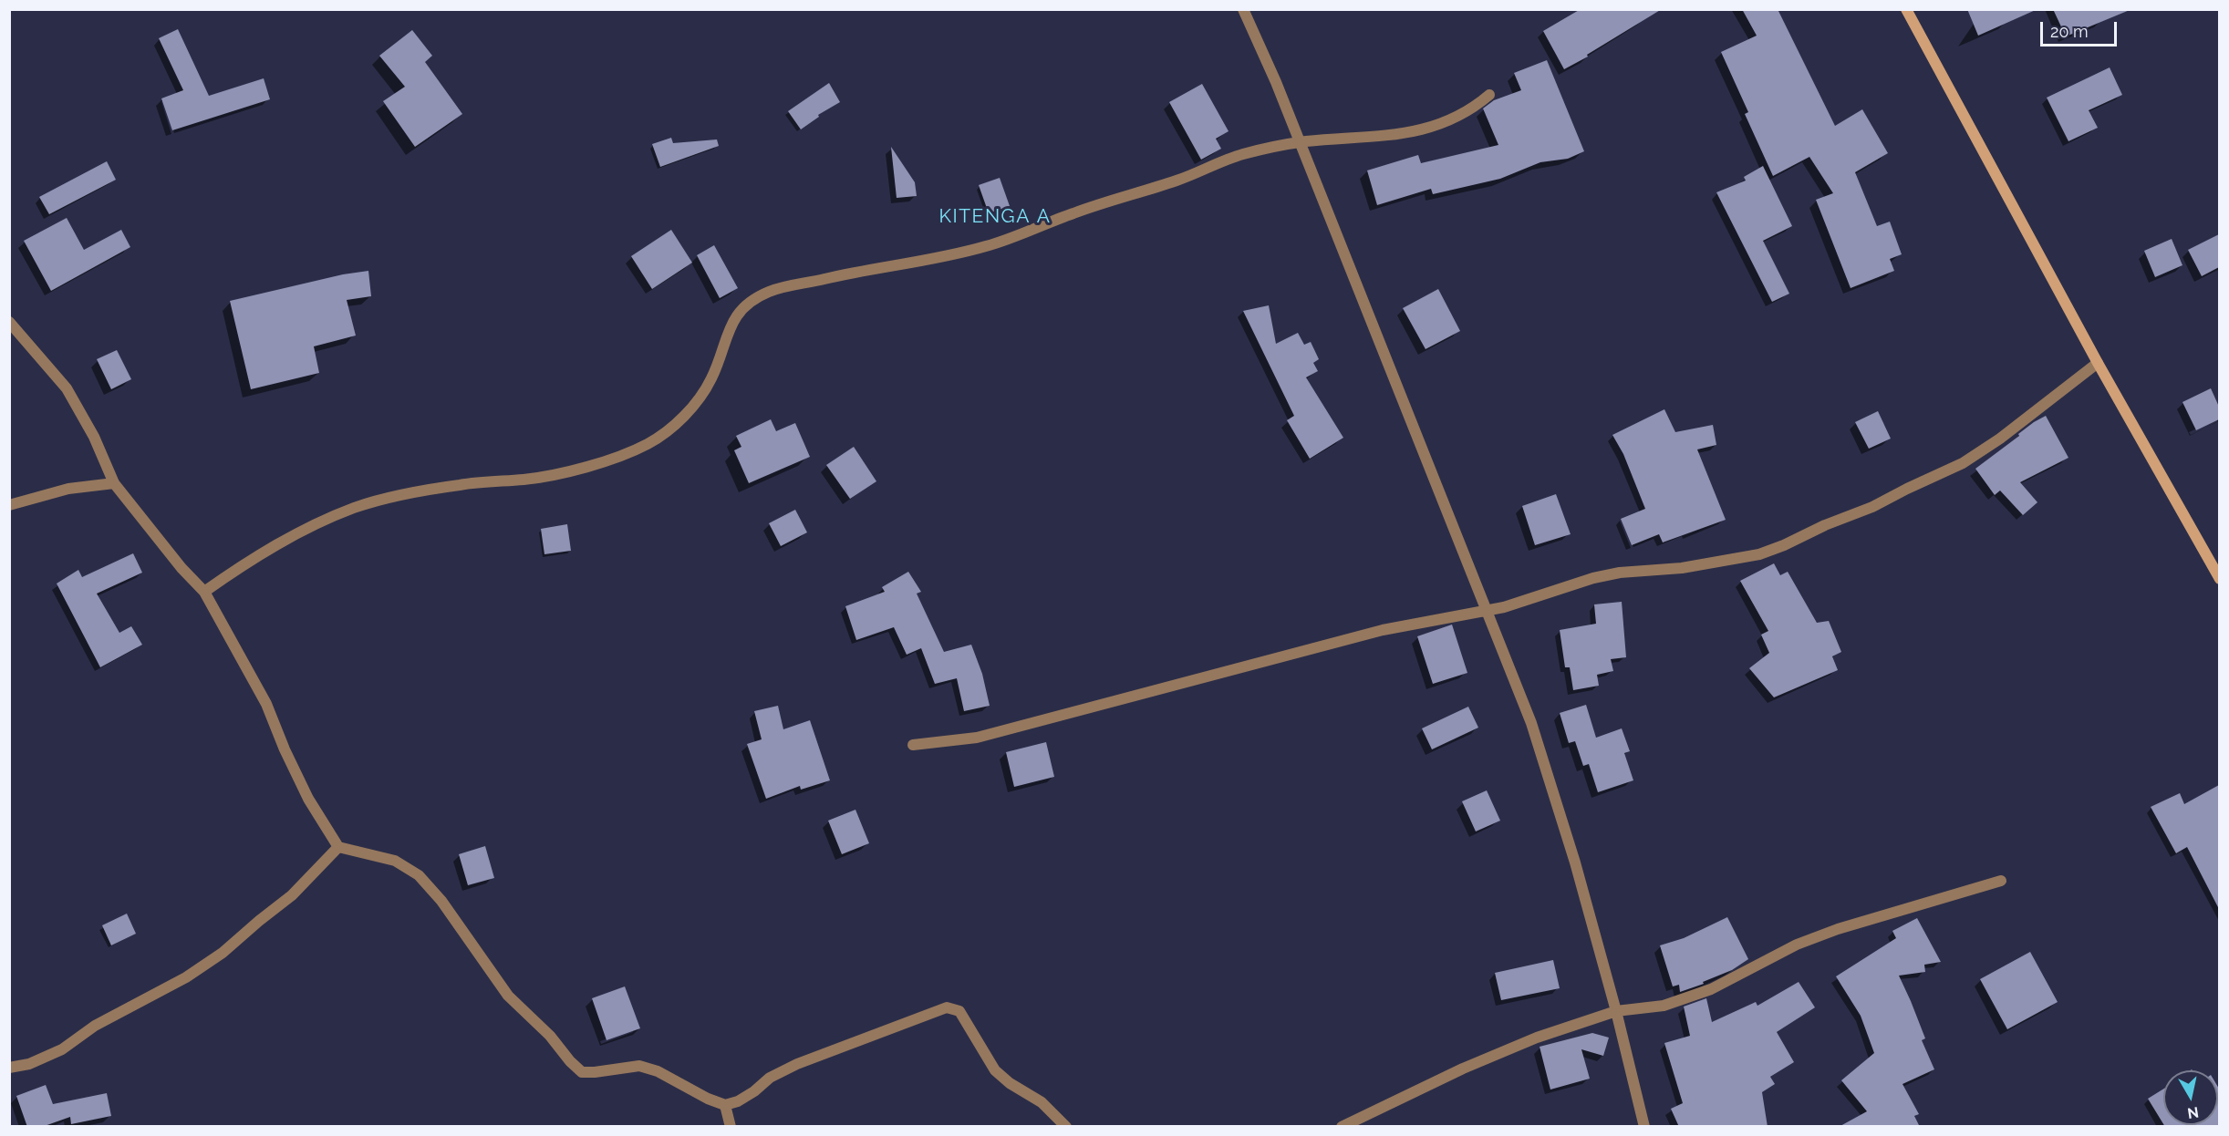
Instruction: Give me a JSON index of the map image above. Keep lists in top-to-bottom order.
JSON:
{
  "districts": ["KITENGA A"],
  "scale_bar": "20 m",
  "north": "bottom"
}
